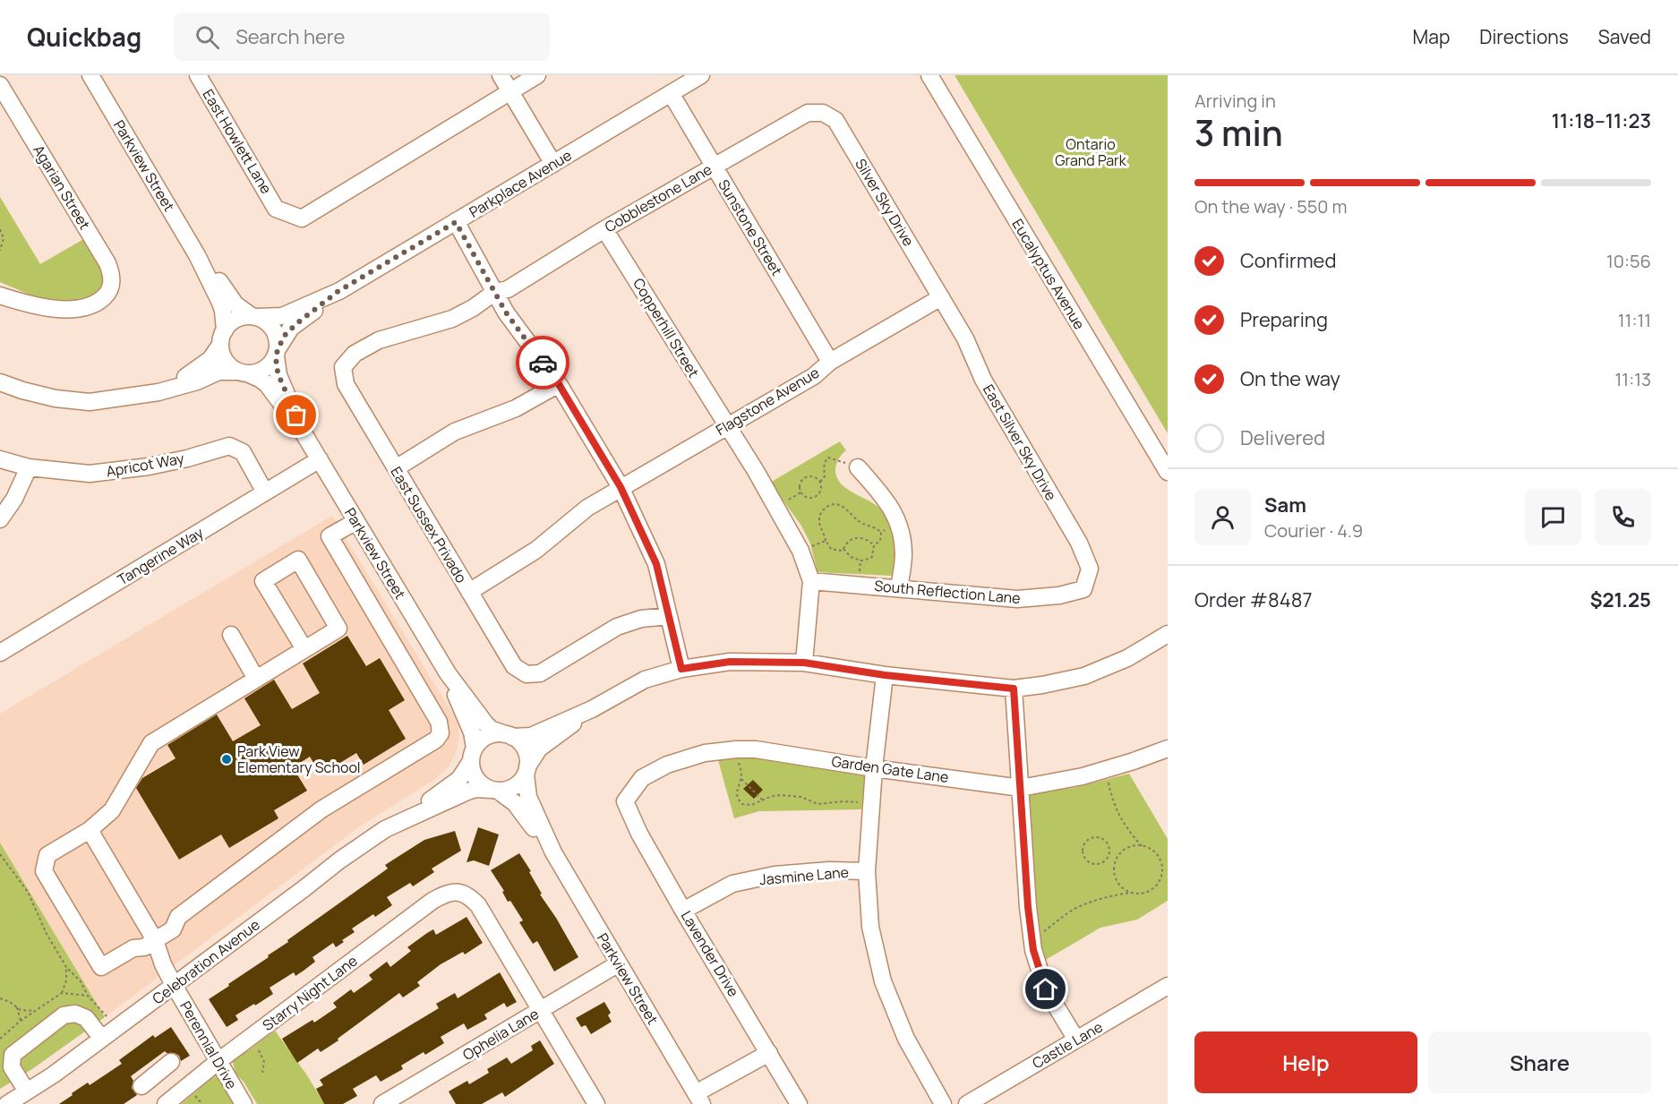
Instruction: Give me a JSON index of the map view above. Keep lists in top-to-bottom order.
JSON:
{
  "streets": {
    "street": [
      "East Howlett Lane",
      "Parkview Street",
      "Parkplace Avenue",
      "Agarian Street",
      "Cobblestone Lane",
      "Silver Sky Drive",
      "Sunstone Street",
      "Eucalyptus Avenue",
      "Copperhill Street",
      "Flagstone Avenue",
      "East Silver Sky Drive",
      "Apricot Way",
      "East Sussex Privado",
      "Tangerine Way",
      "South Reflection Lane",
      "Garden Gate Lane",
      "Jasmine Lane",
      "Lavender Drive",
      "Celebration Avenue",
      "Starry Night Lane",
      "Ophelia Lane",
      "Perennial Drive",
      "Castle Lane"
    ]
  },
  "crossings": [
    ["Parkview Street", "Tangerine Way"],
    ["Parkview Street", "Celebration Avenue"],
    ["Parkview Street", "Ophelia Lane"],
    ["Parkplace Avenue", "Sunstone Street"],
    ["Cobblestone Lane", "Silver Sky Drive"],
    ["Cobblestone Lane", "Sunstone Street"],
    ["Cobblestone Lane", "Copperhill Street"],
    ["Cobblestone Lane", "East Sussex Privado"],
    ["Silver Sky Drive", "Flagstone Avenue"],
    ["Silver Sky Drive", "East Silver Sky Drive"],
    ["Sunstone Street", "Flagstone Avenue"],
    ["Copperhill Street", "Flagstone Avenue"],
    ["Copperhill Street", "South Reflection Lane"],
    ["Flagstone Avenue", "East Silver Sky Drive"],
    ["Flagstone Avenue", "East Sussex Privado"],
    ["East Silver Sky Drive", "South Reflection Lane"],
    ["Apricot Way", "Tangerine Way"],
    ["Garden Gate Lane", "Lavender Drive"],
    ["Jasmine Lane", "Lavender Drive"],
    ["Celebration Avenue", "Perennial Drive"],
    ["Starry Night Lane", "Ophelia Lane"],
    ["Starry Night Lane", "Perennial Drive"]
  ],
  "parks": ["Ontario Grand Park"],
  "places": ["Park View Elementary School"],
  "page": {
    "header": "Quickbag",
    "search": "Search here",
    "nav": ["Map", "Directions", "Saved"],
    "heading": ["3 min", "Arriving in", "11:18–11:23"],
    "panel": [
      "Sam",
      "Courier · 4.9",
      "Order #8487",
      "$21.25"
    ],
    "bar": "On the way · 550 m",
    "list": [
      ["Confirmed", "10:56"],
      ["Preparing", "11:11"],
      ["On the way", "11:13"],
      "Delivered"
    ],
    "buttons": ["Help", "Share"]
  }
}
